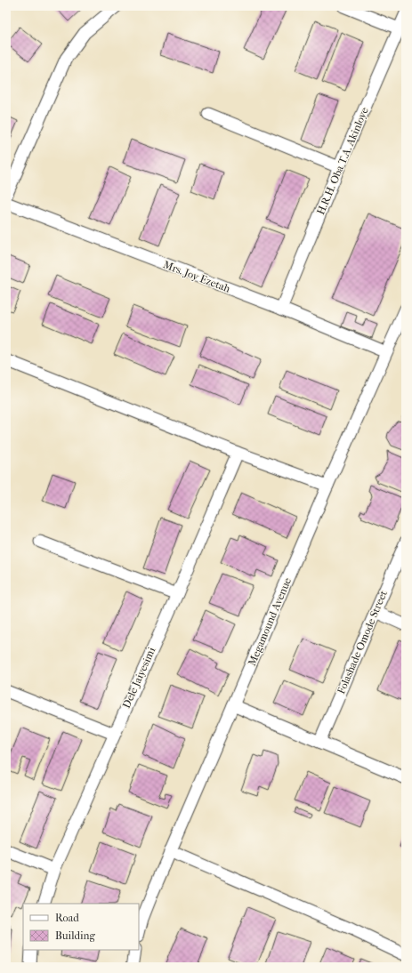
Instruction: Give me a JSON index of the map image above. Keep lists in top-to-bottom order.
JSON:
{
  "streets": {
    "street": [
      "H.R.H. Oba T.A. Akinloye",
      "Mrs. Joy Ezetah",
      "Megamound Avenue",
      "Folashade Omode Street",
      "Dele Jaiyesimi"
    ]
  },
  "crossings": [
    ["H.R.H. Oba T.A. Akinloye", "Mrs. Joy Ezetah"],
    ["Mrs. Joy Ezetah", "Megamound Avenue"]
  ],
  "legend": ["Road", "Building"]
}
